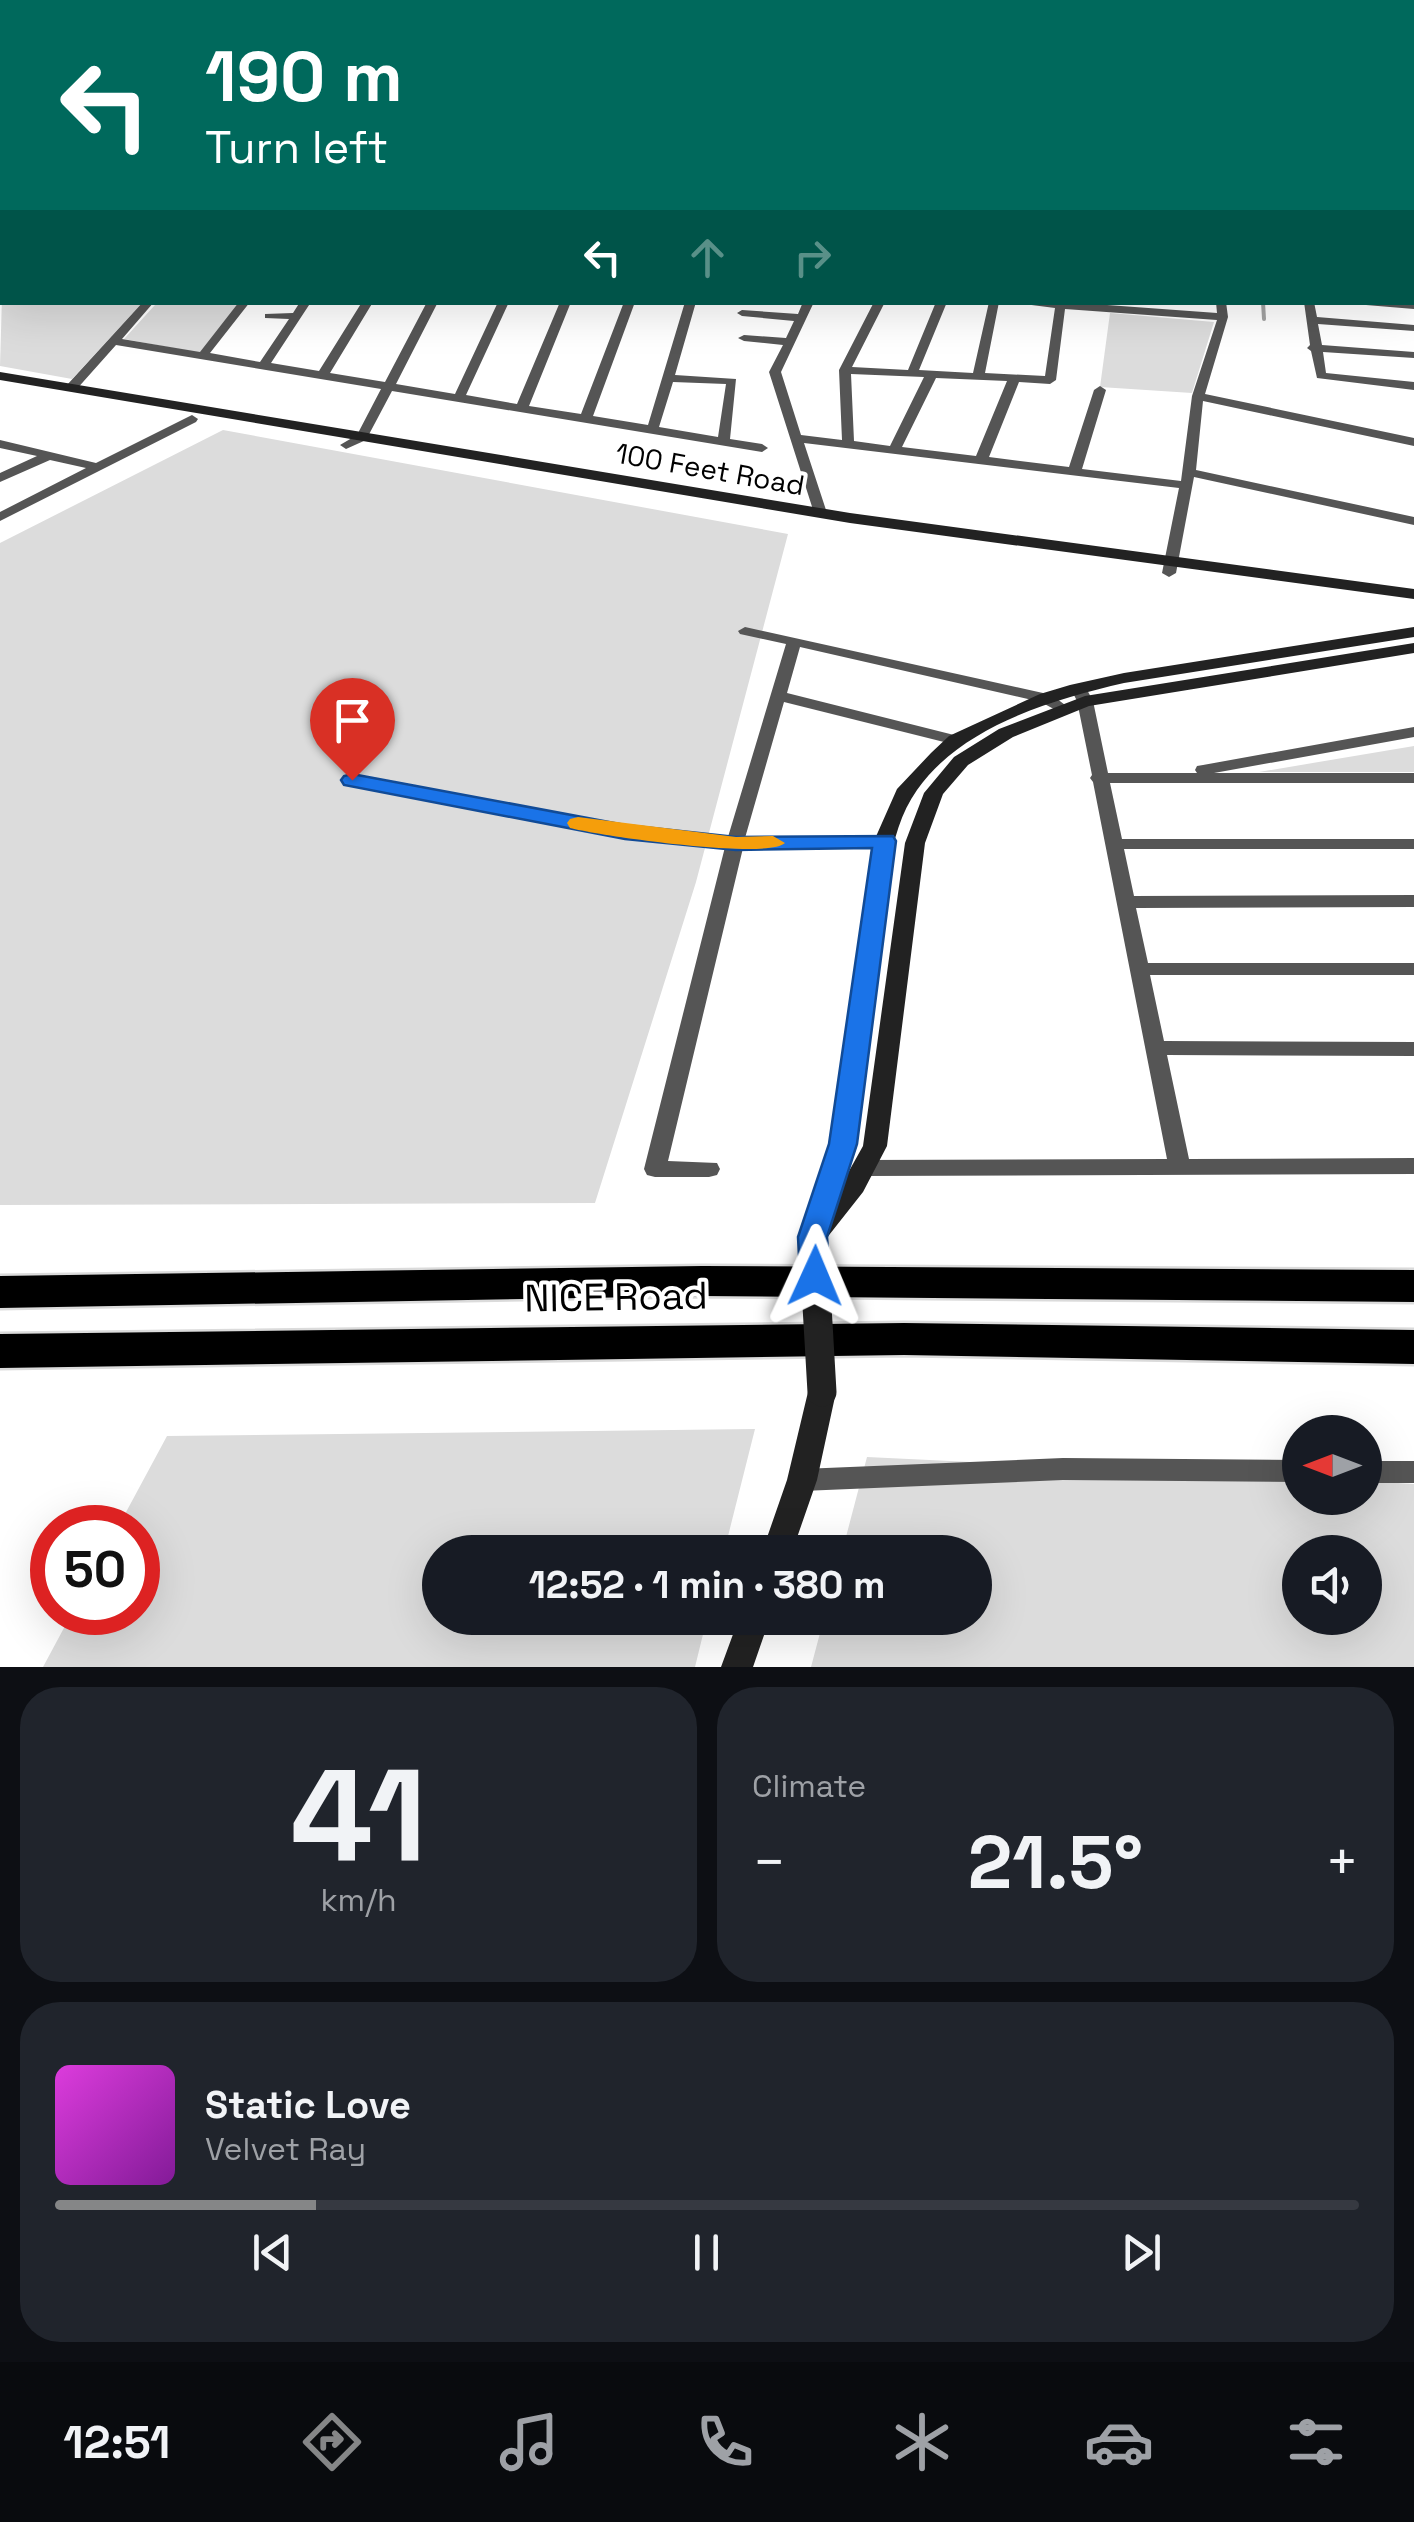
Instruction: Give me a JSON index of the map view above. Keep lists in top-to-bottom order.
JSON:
{
  "streets": {
    "highway": ["NICE Road"],
    "main road": ["100 Feet Road"]
  },
  "north": "left",
  "page": {
    "turn": ["190 m", "Turn left"],
    "limit": "50",
    "trip": "12:52 · 1 min · 380 m",
    "tile": [
      ["41", "km/h"],
      "Climate"
    ],
    "heat": ["−", "21.5°", "+"],
    "song": ["Static Love", "Velvet Ray"],
    "tabs": "12:51"
  }
}
